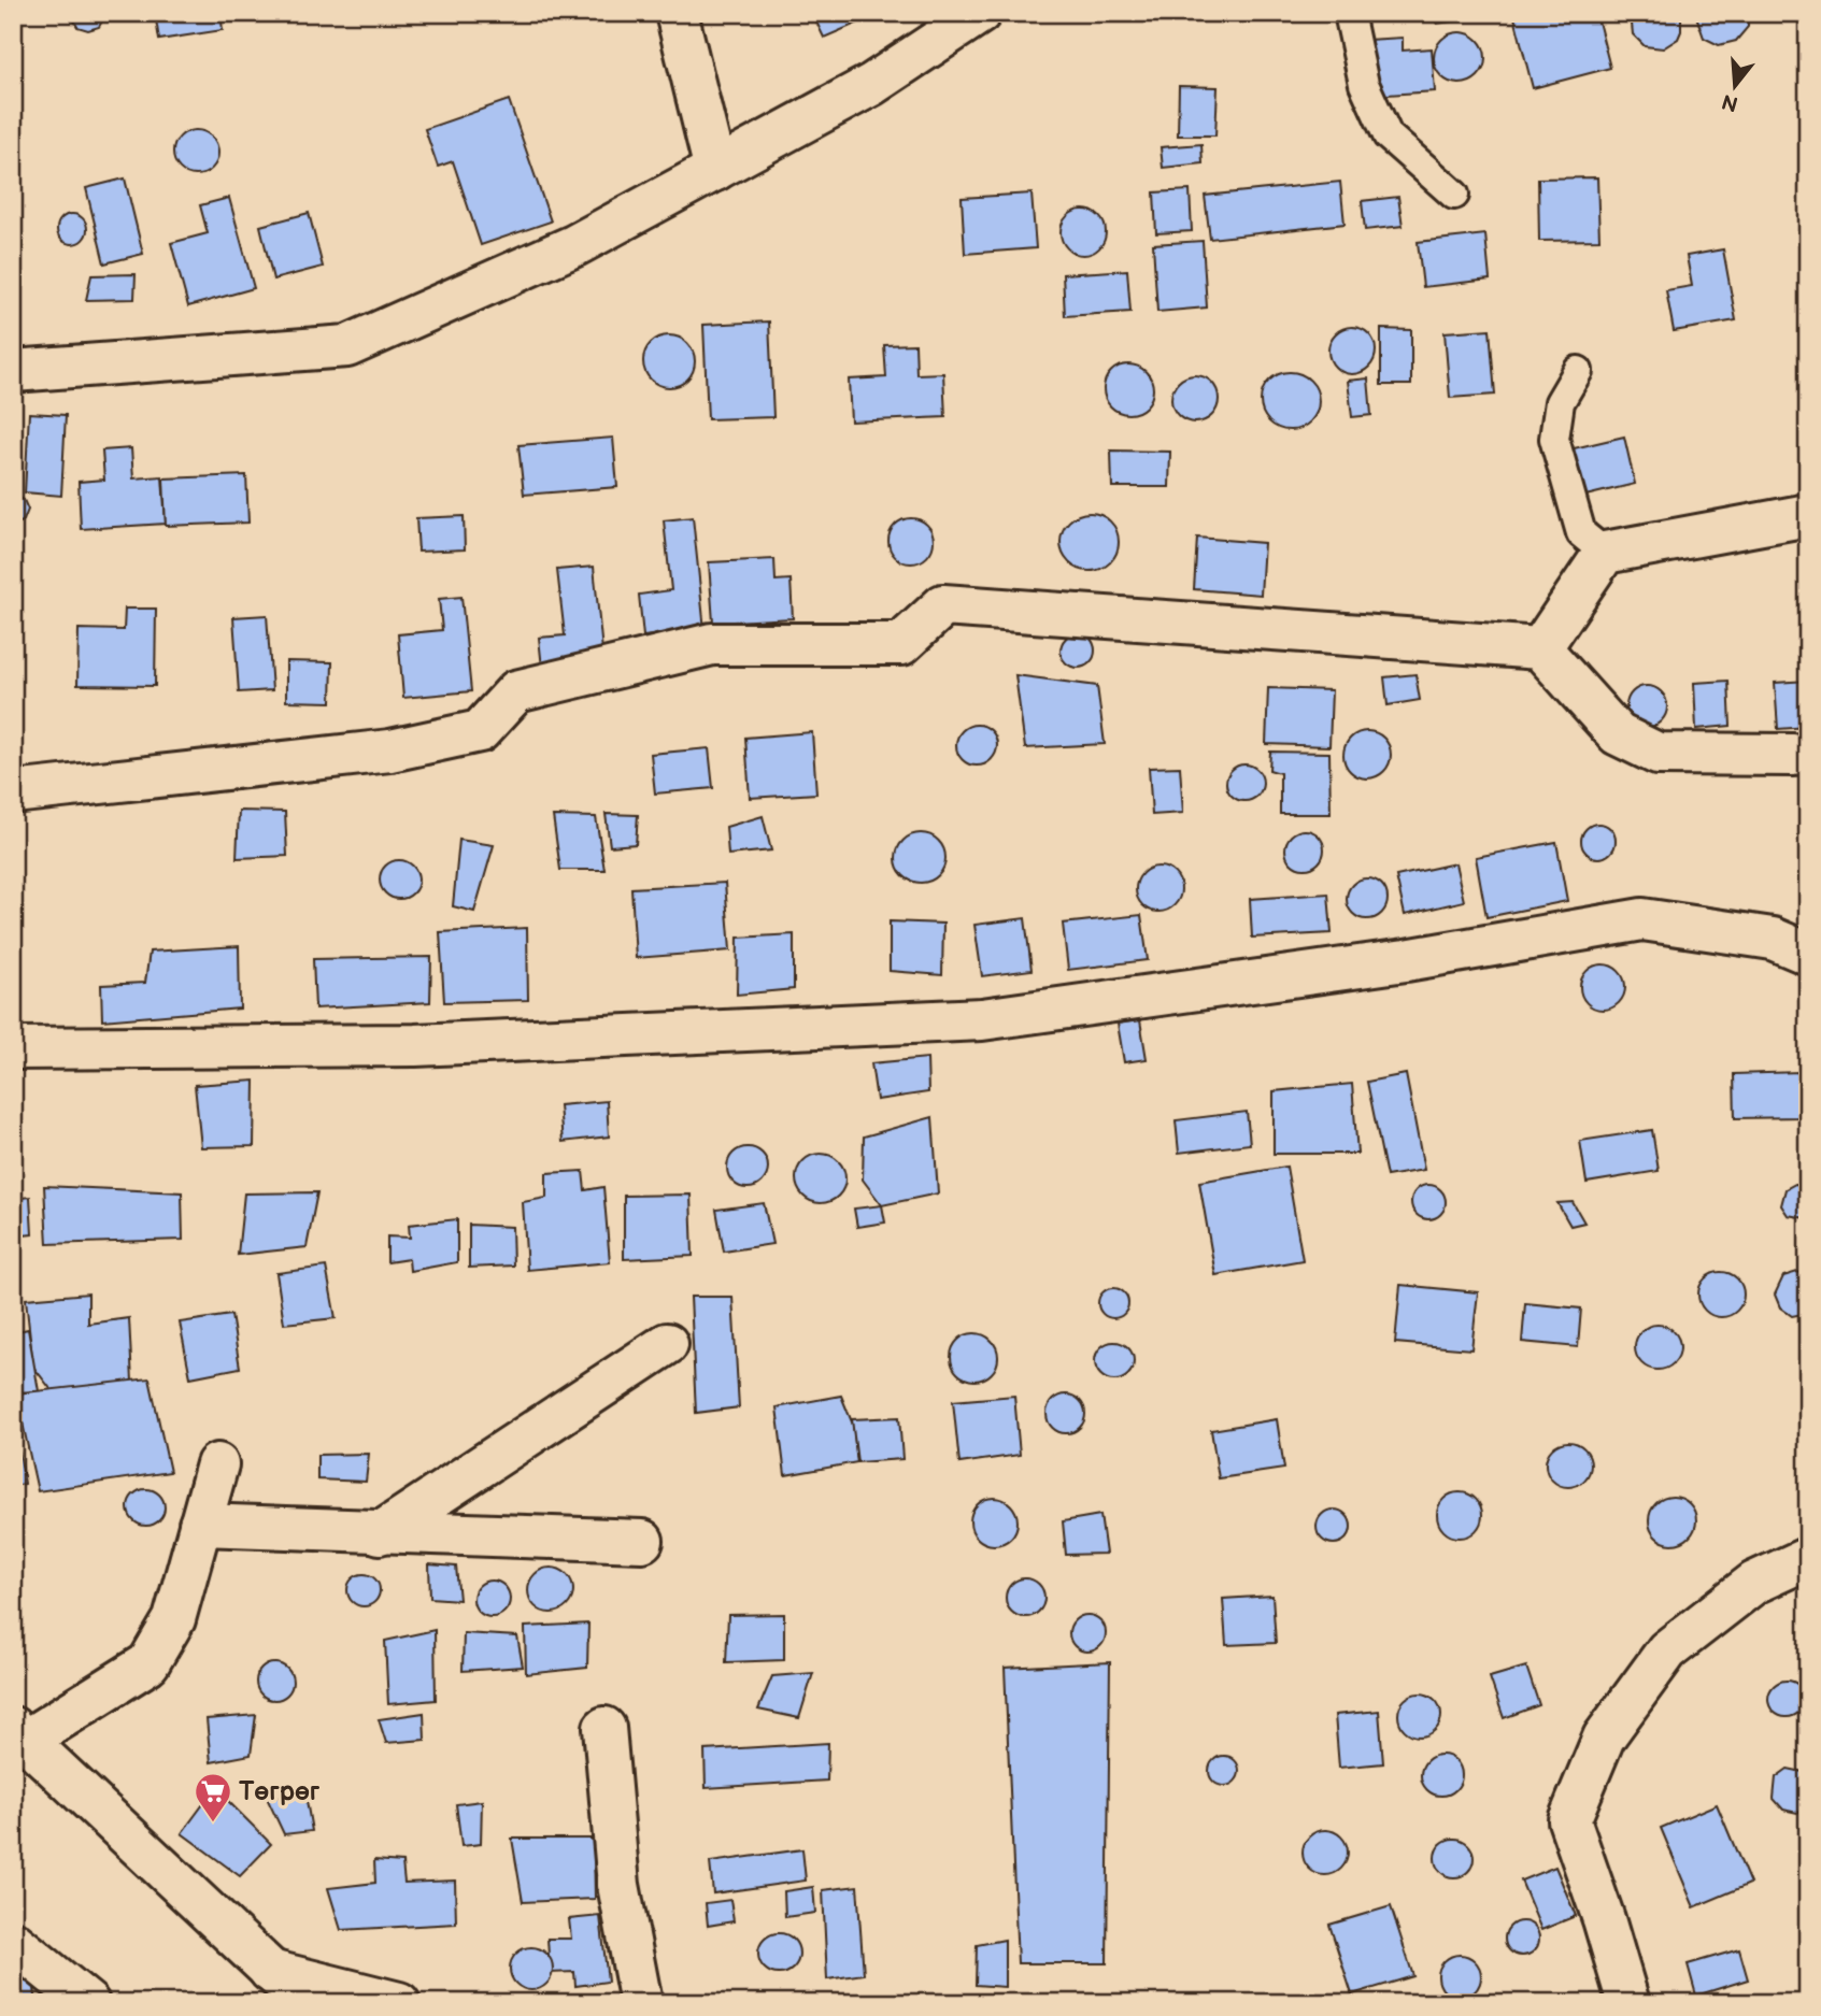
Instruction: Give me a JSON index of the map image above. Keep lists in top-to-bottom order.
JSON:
{
  "places": {
    "supermarket": ["Төгрөг"]
  },
  "north": "bottom"
}
